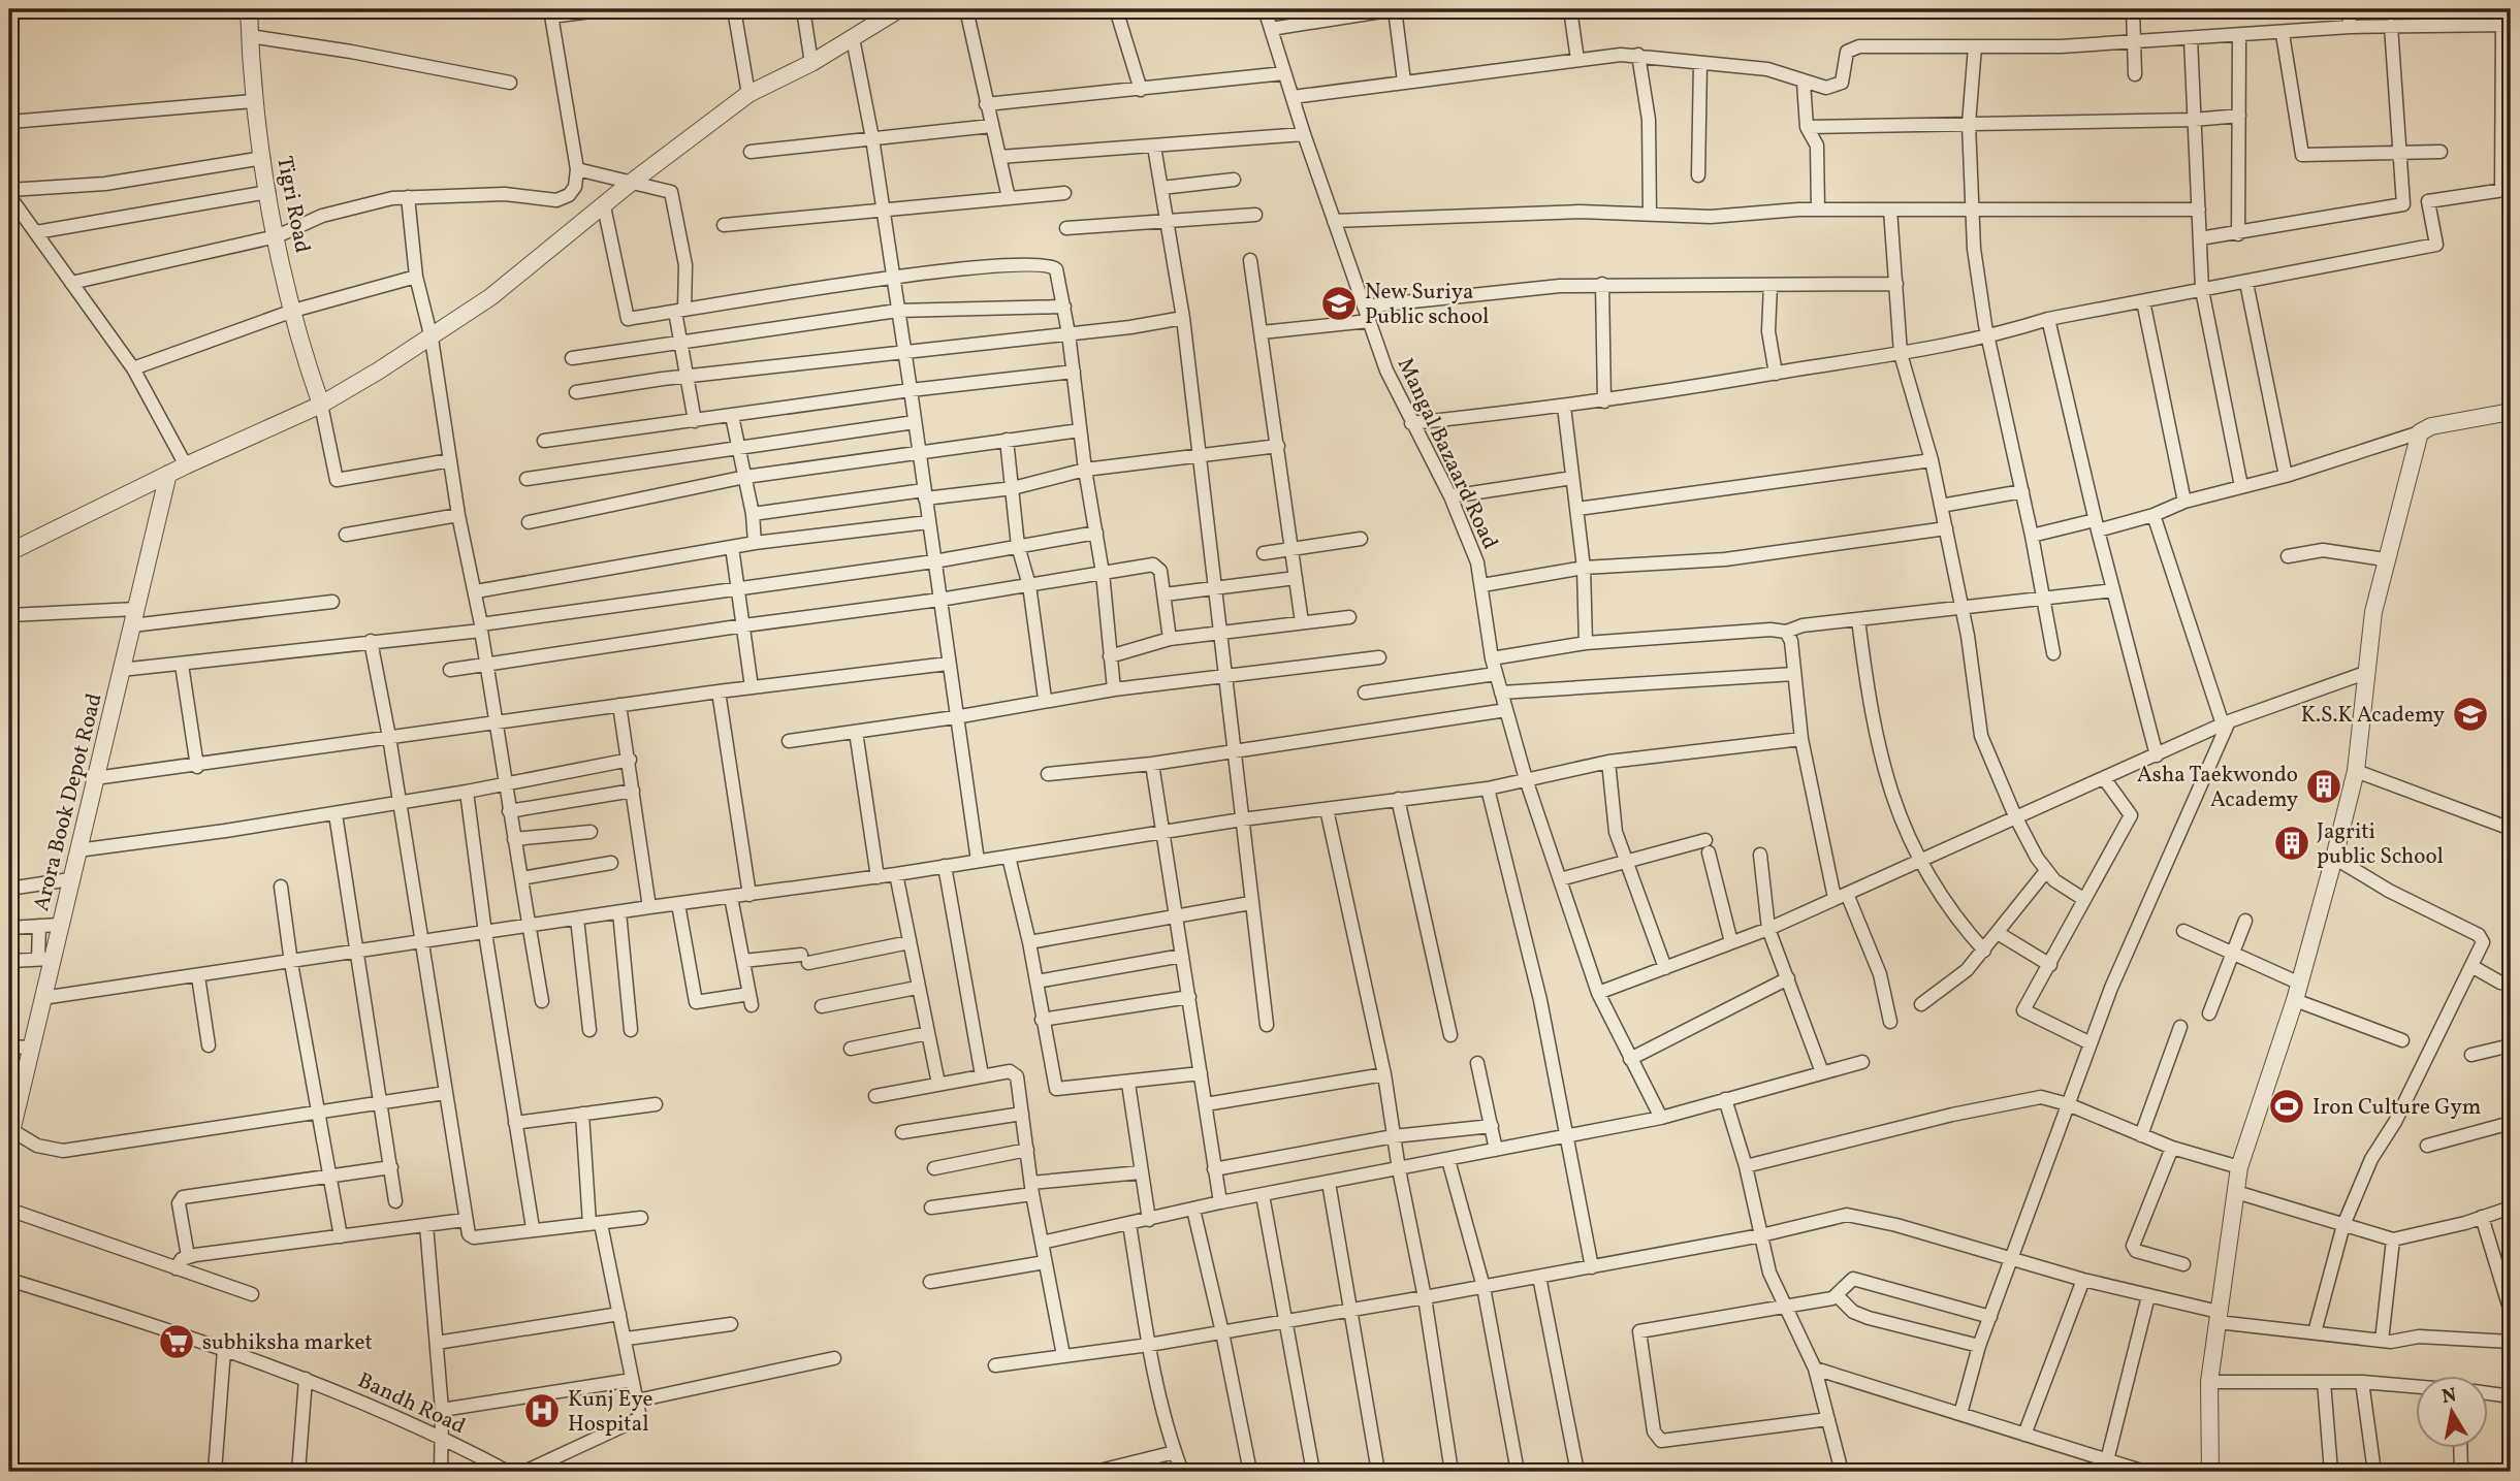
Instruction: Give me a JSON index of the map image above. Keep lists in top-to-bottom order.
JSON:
{
  "streets": {
    "street": [
      "Tigri Road",
      "Mangal Bazaard Road",
      "Arora Book Depot Road",
      "Bandh Road"
    ]
  },
  "places": {
    "school or university": ["New Suriya Public school", "K.S.K Academy"],
    "building": ["Asha Taekwondo Academy", "Jagriti public School"],
    "sports": ["Iron Culture Gym"],
    "supermarket": ["subhiksha market"],
    "hospital": ["Kunj Eye Hospital"]
  },
  "north": "top"
}
